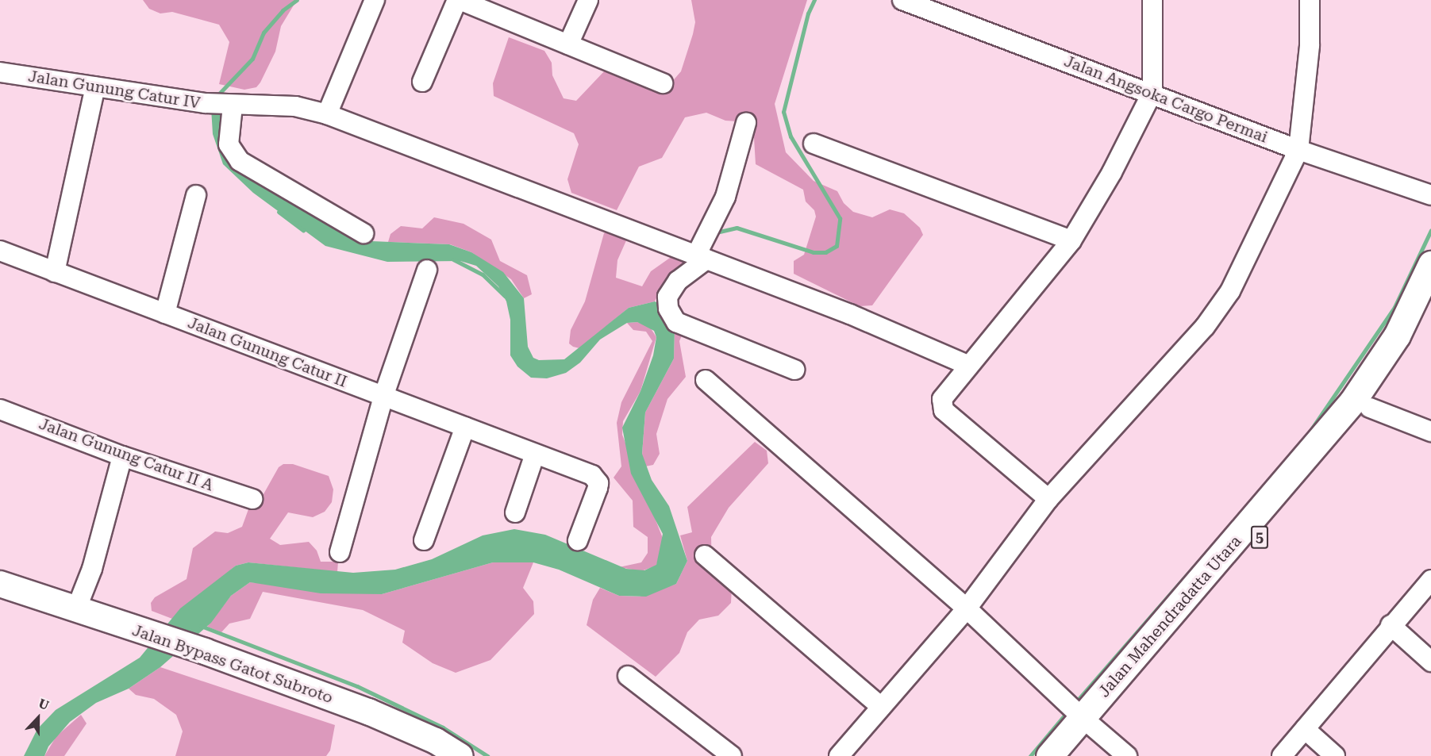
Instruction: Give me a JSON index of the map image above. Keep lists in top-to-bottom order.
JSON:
{
  "streets": {
    "highway": ["5", "Jalan Mahendradatta Utara"],
    "main road": ["Jalan Bypass Gatot Subroto"],
    "street": [
      "Jalan Gunung Catur IV",
      "Jalan Angsoka Cargo Permai",
      "Jalan Gunung Catur II",
      "Jalan Gunung Catur II A"
    ]
  },
  "north": "top"
}
